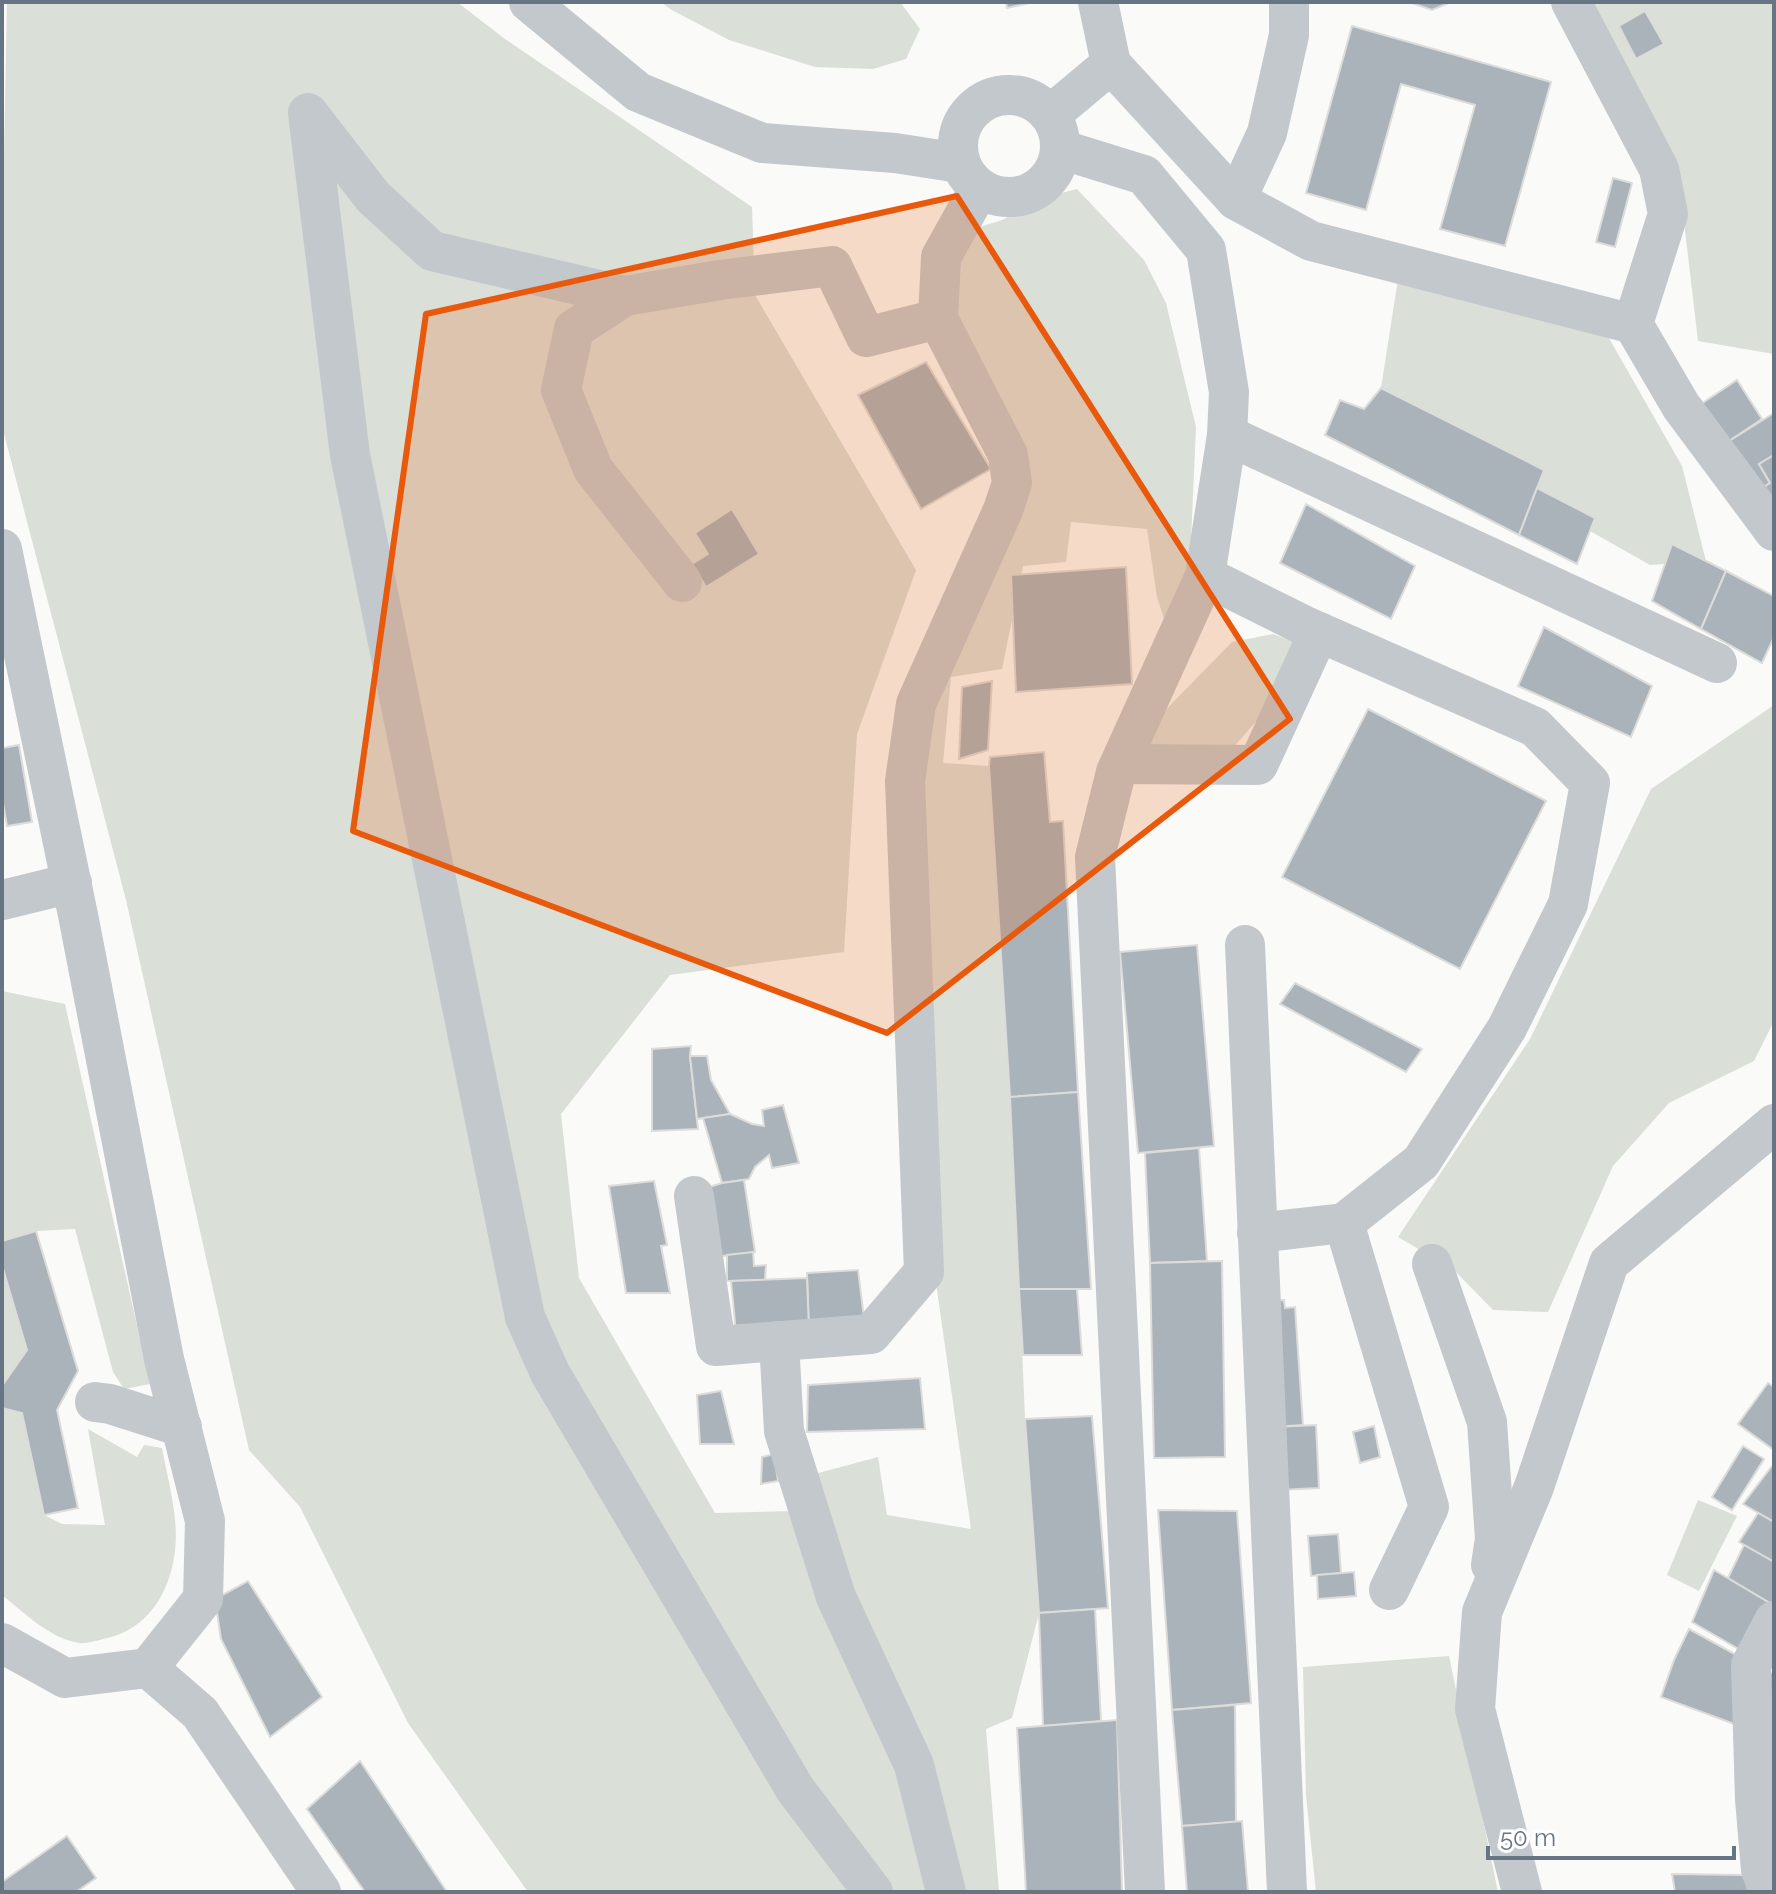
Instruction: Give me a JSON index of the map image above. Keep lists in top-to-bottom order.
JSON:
{
  "scale_bar": "50 m"
}
